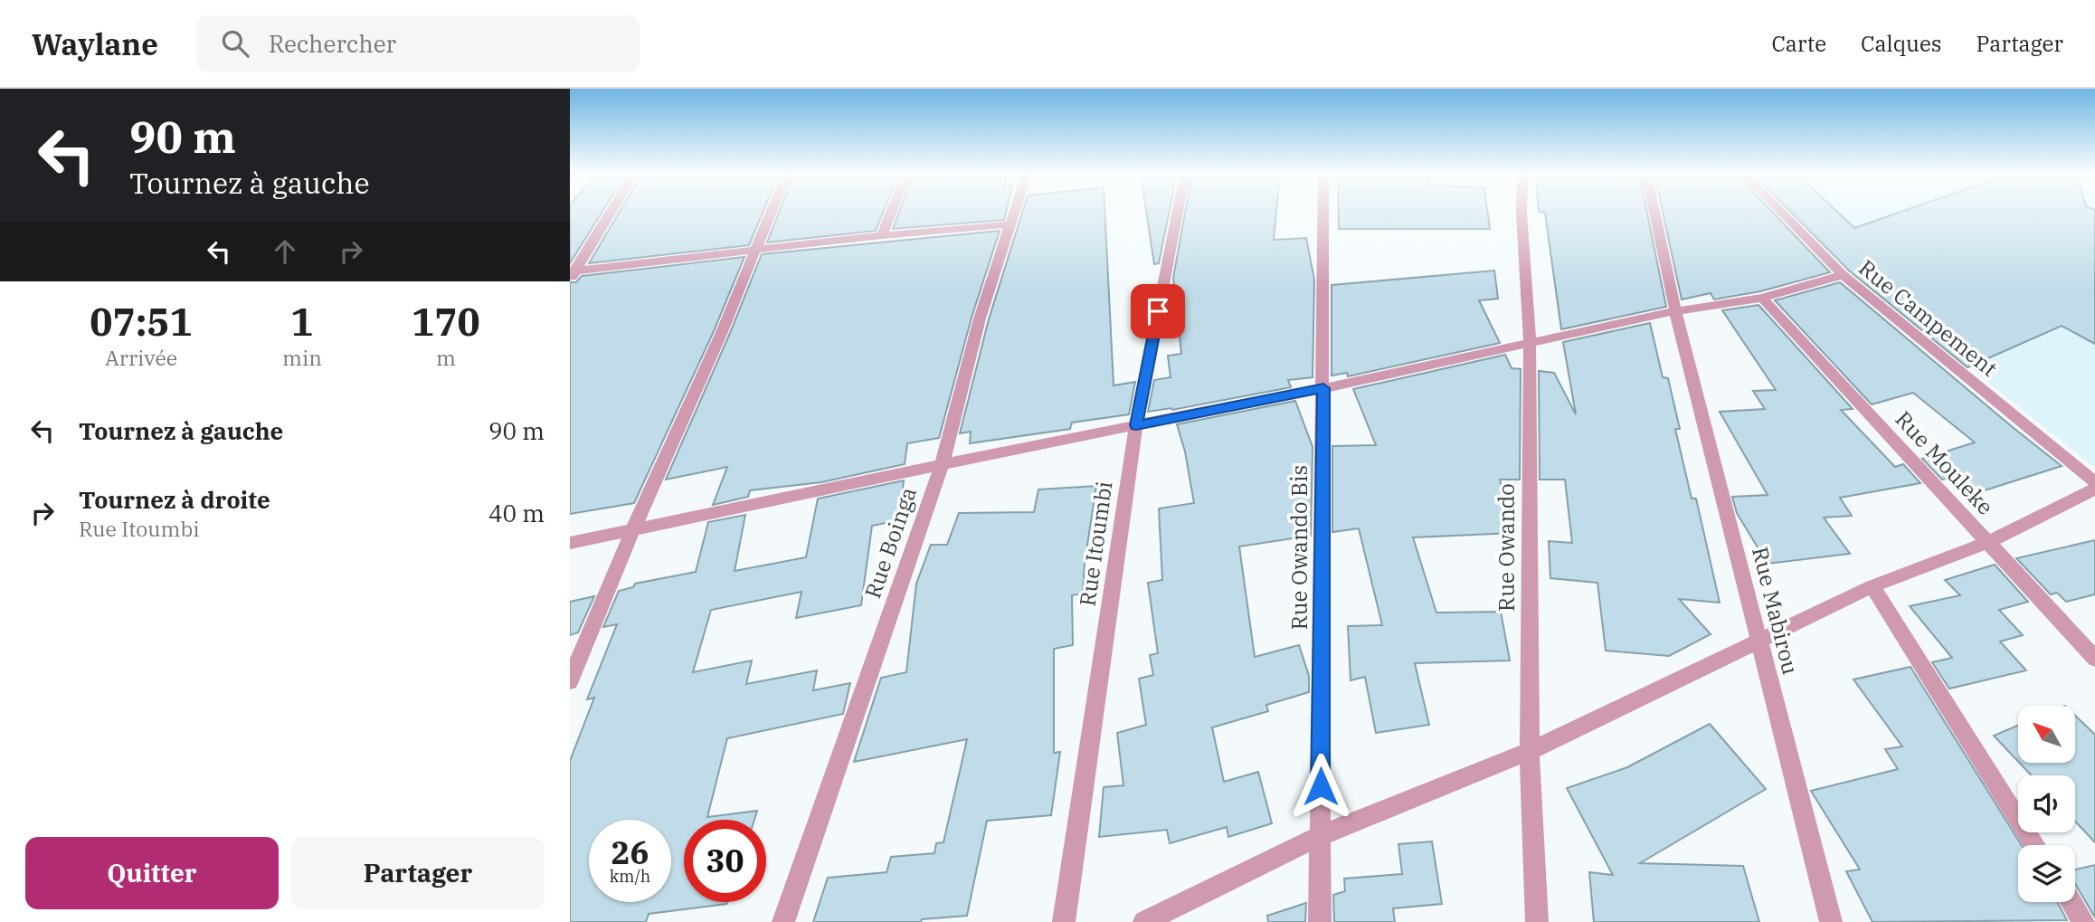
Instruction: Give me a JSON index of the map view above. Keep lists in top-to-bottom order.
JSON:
{
  "streets": {
    "street": [
      "Rue Campement",
      "Rue Mouleke",
      "Rue Boinga",
      "Rue Itoumbi",
      "Rue Owando Bis",
      "Rue Owando",
      "Rue Mabirou"
    ]
  },
  "north": "top left",
  "page": {
    "header": "Waylane",
    "search": "Rechercher",
    "nav": ["Carte", "Calques", "Partager"],
    "turn": ["90 m", "Tournez à gauche"],
    "eta": [
      "07:51",
      "Arrivée",
      "1",
      "min",
      "170",
      "m"
    ],
    "list": [
      {
        "name": "Tournez à gauche",
        "value": "90 m"
      },
      {
        "name": "Tournez à droite",
        "note": "Rue Itoumbi",
        "value": "40 m"
      }
    ],
    "speed": "26 km/h",
    "limit": "30",
    "buttons": ["Quitter", "Partager"]
  }
}
